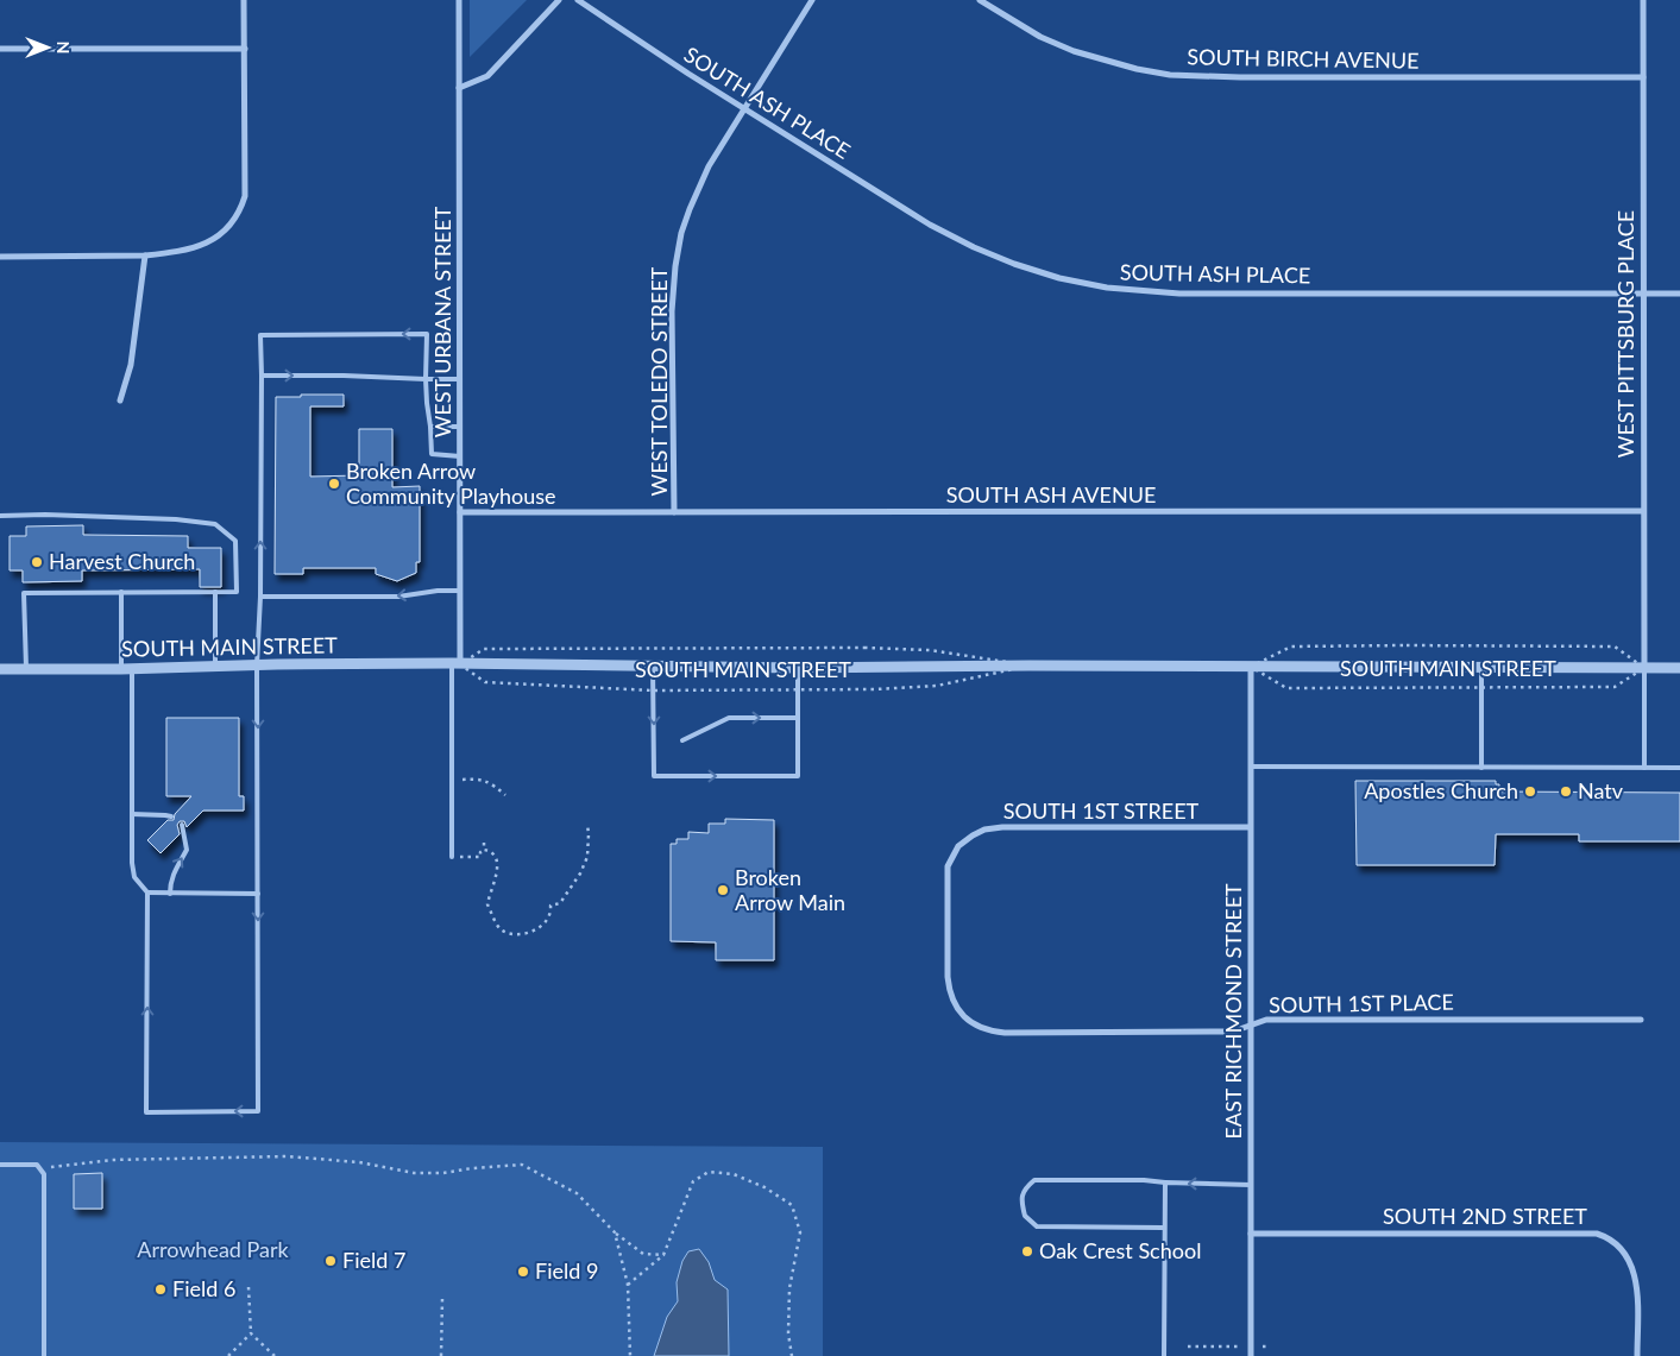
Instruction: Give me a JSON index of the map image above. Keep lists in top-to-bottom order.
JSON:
{
  "streets": {
    "street": [
      "SOUTH BIRCH AVENUE",
      "SOUTH ASH PLACE",
      "WEST URBANA STREET",
      "WEST PITTSBURG PLACE",
      "WEST TOLEDO STREET",
      "SOUTH ASH AVENUE",
      "SOUTH MAIN STREET",
      "SOUTH 1ST STREET",
      "SOUTH 1ST PLACE",
      "EAST RICHMOND STREET",
      "SOUTH 2ND STREET"
    ]
  },
  "crossings": [
    ["SOUTH BIRCH AVENUE", "WEST PITTSBURG PLACE"],
    ["SOUTH ASH PLACE", "WEST PITTSBURG PLACE"],
    ["SOUTH ASH PLACE", "WEST TOLEDO STREET"],
    ["WEST URBANA STREET", "SOUTH ASH AVENUE"],
    ["WEST URBANA STREET", "SOUTH MAIN STREET"],
    ["WEST PITTSBURG PLACE", "SOUTH ASH AVENUE"],
    ["WEST PITTSBURG PLACE", "SOUTH MAIN STREET"],
    ["WEST TOLEDO STREET", "SOUTH ASH AVENUE"],
    ["SOUTH MAIN STREET", "EAST RICHMOND STREET"],
    ["SOUTH 1ST STREET", "SOUTH 1ST PLACE"],
    ["SOUTH 1ST STREET", "EAST RICHMOND STREET"],
    ["SOUTH 1ST PLACE", "EAST RICHMOND STREET"],
    ["EAST RICHMOND STREET", "SOUTH 2ND STREET"]
  ],
  "parks": ["Arrowhead Park"],
  "places": [
    "Broken Arrow Community Playhouse",
    "Harvest Church",
    "Apostles Church",
    "Natv",
    "Broken Arrow Main",
    "Oak Crest School",
    "Field 7",
    "Field 9",
    "Field 6"
  ],
  "north": "right"
}
